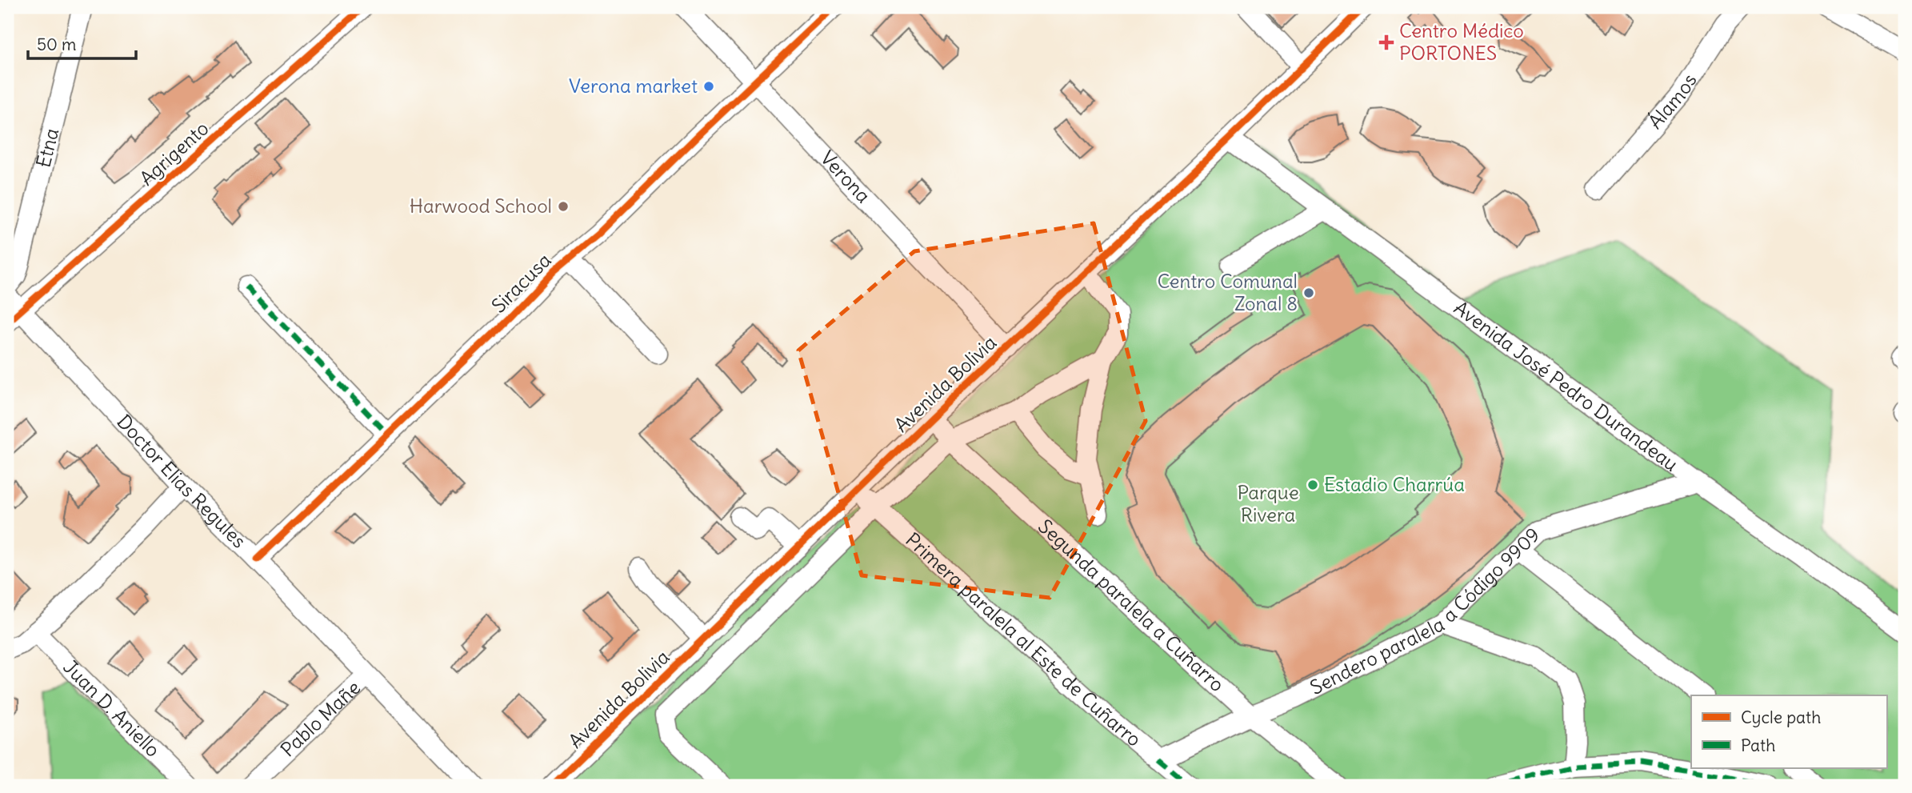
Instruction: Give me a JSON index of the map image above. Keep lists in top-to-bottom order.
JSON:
{
  "streets": {
    "street": [
      "Álamos",
      "Etna",
      "Agrigento",
      "Verona",
      "Siracusa",
      "Avenida Bolivia",
      "Avenida José Pedro Durandeau",
      "Doctor Elias Regules",
      "Segunda paralela a Cuñarro",
      "Sendero paralela a Código 9909",
      "Primera paralela al Este de Cuñarro",
      "Juan D. Aniello",
      "Pablo Mañe"
    ]
  },
  "crossings": [
    ["Agrigento", "Doctor Elias Regules"],
    ["Verona", "Siracusa"],
    ["Verona", "Avenida Bolivia"],
    ["Siracusa", "Doctor Elias Regules"],
    ["Avenida Bolivia", "Avenida José Pedro Durandeau"],
    ["Avenida Bolivia", "Segunda paralela a Cuñarro"],
    ["Avenida Bolivia", "Primera paralela al Este de Cuñarro"],
    ["Avenida José Pedro Durandeau", "Sendero paralela a Código 9909"],
    ["Doctor Elias Regules", "Pablo Mañe"],
    ["Segunda paralela a Cuñarro", "Sendero paralela a Código 9909"],
    ["Sendero paralela a Código 9909", "Primera paralela al Este de Cuñarro"]
  ],
  "parks": ["Parque Rivera"],
  "places": {
    "health": ["Centro Médico PORTONES"],
    "other": [
      "Verona market",
      "Harwood School",
      "Centro Comunal Zonal 8",
      "Estadio Charrúa"
    ]
  },
  "legend": ["Cycle path", "Path"],
  "scale_bar": "50 m"
}
